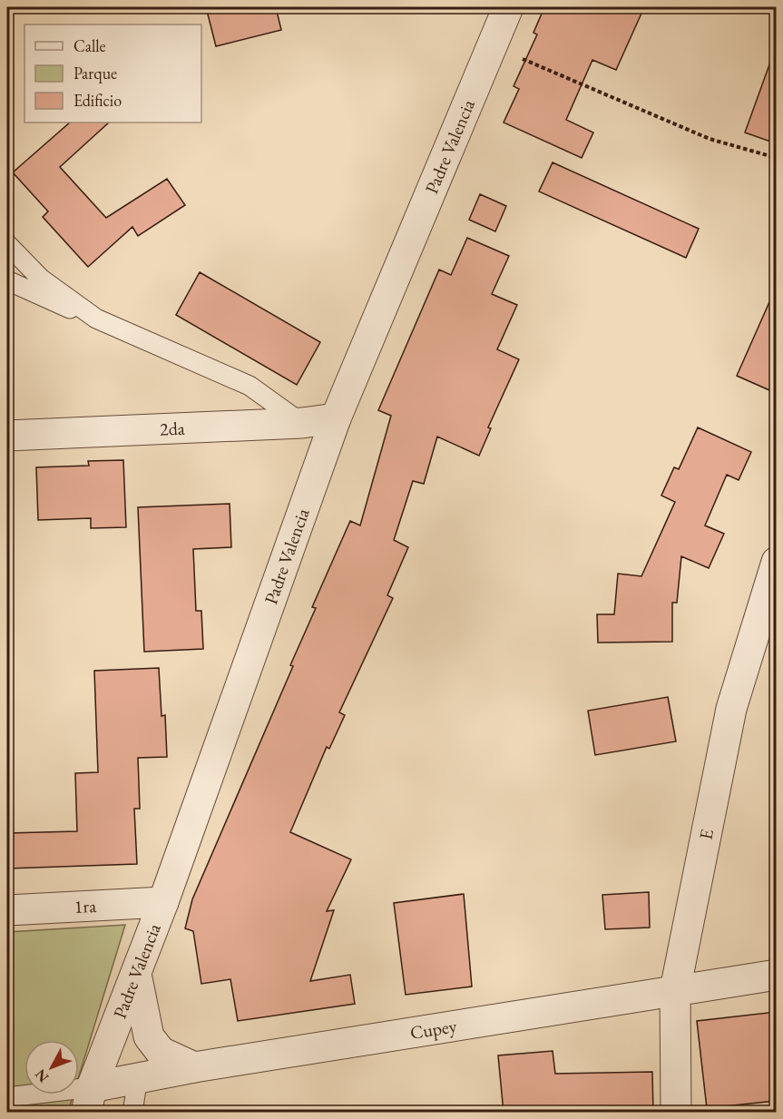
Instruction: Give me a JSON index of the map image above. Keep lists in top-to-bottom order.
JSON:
{
  "streets": {
    "street": [
      "Padre Valencia",
      "2da",
      "E",
      "1ra",
      "Cupey"
    ]
  },
  "crossings": [
    ["Padre Valencia", "2da"],
    ["Padre Valencia", "1ra"],
    ["Padre Valencia", "Cupey"],
    ["E", "Cupey"]
  ],
  "legend": ["Calle", "Parque", "Edificio"],
  "north": "bottom left"
}
